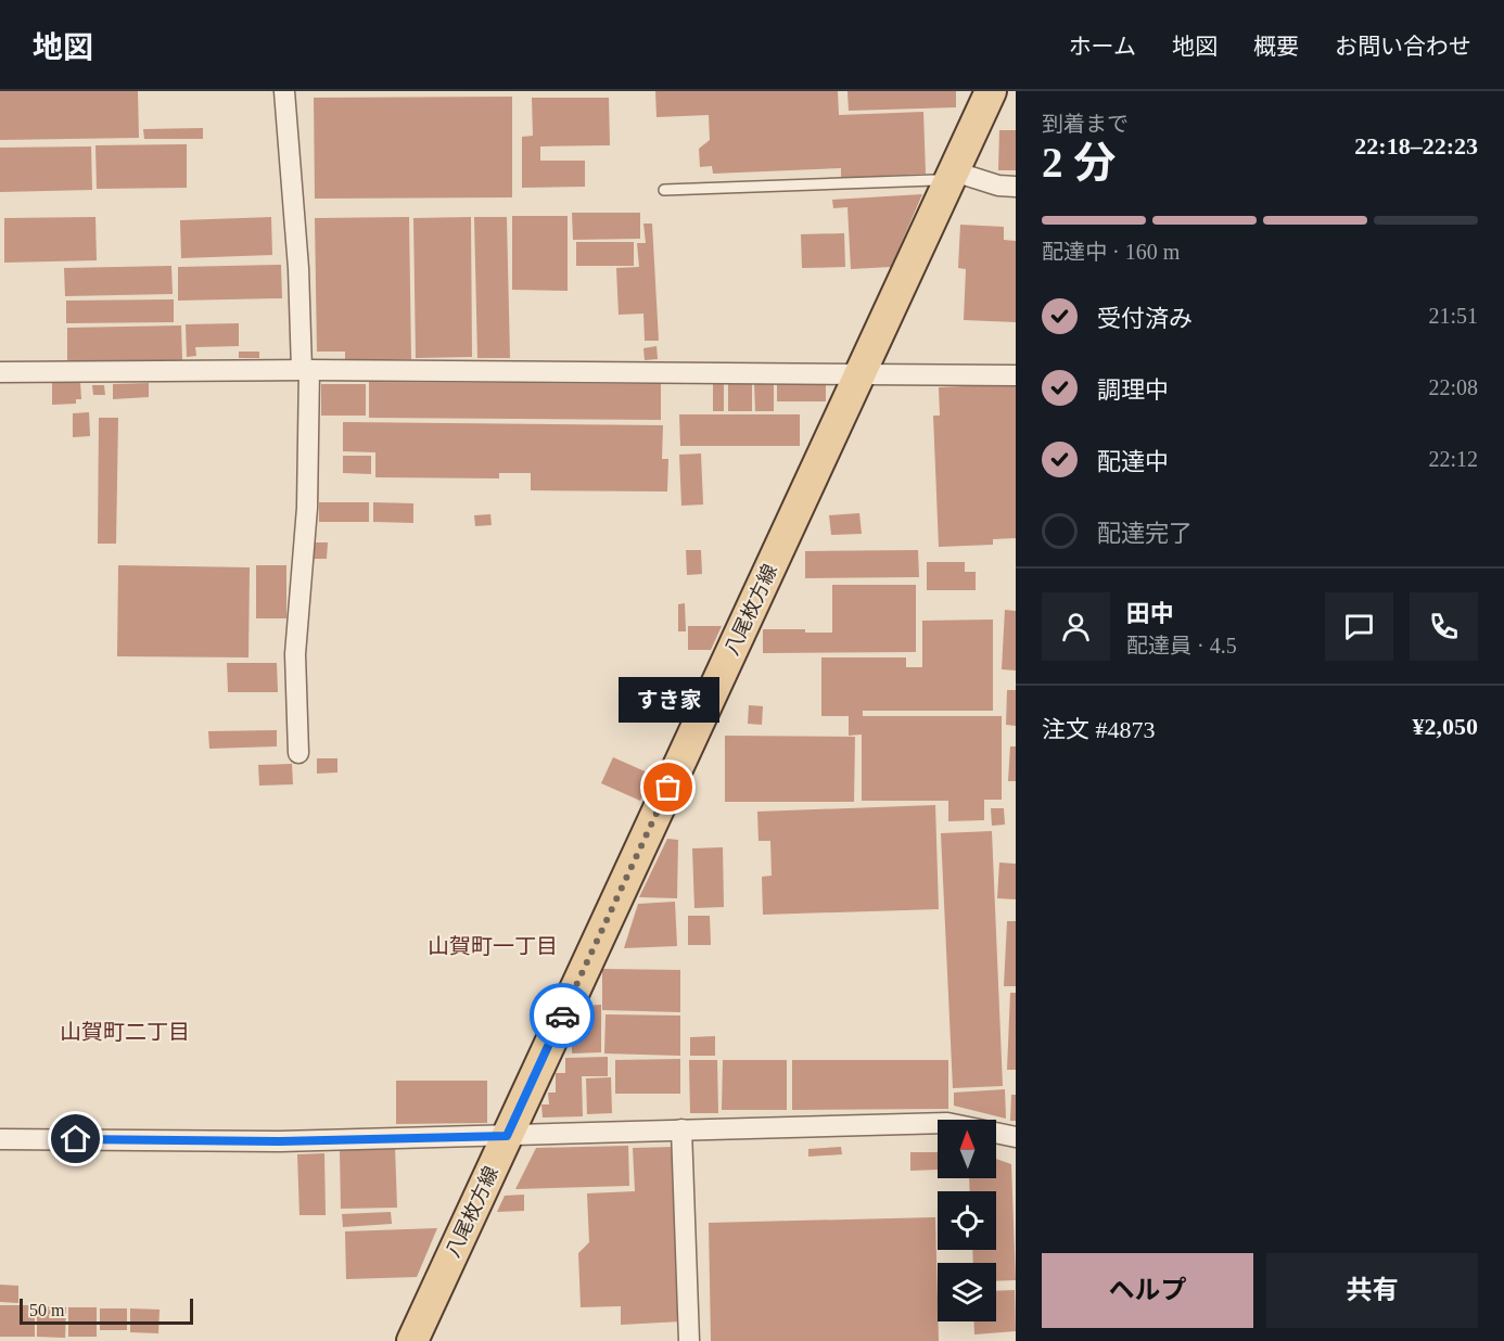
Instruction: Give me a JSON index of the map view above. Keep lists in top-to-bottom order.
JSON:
{
  "streets": {
    "main road": ["八尾枚方線"]
  },
  "districts": ["山賀町一丁目", "山賀町二丁目"],
  "places": ["すき家"],
  "scale_bar": "50 m",
  "north": "top",
  "page": {
    "header": "地図",
    "nav": [
      "ホーム",
      "地図",
      "概要",
      "お問い合わせ"
    ],
    "heading": ["2 分", "到着まで", "22:18–22:23"],
    "panel": [
      "田中",
      "配達員 · 4.5",
      "注文 #4873",
      "¥2,050"
    ],
    "bar": "配達中 · 160 m",
    "list": [
      ["受付済み", "21:51"],
      ["調理中", "22:08"],
      ["配達中", "22:12"],
      "配達完了"
    ],
    "bubble": "すき家",
    "buttons": ["ヘルプ", "共有"],
    "scale": "50 m"
  }
}
